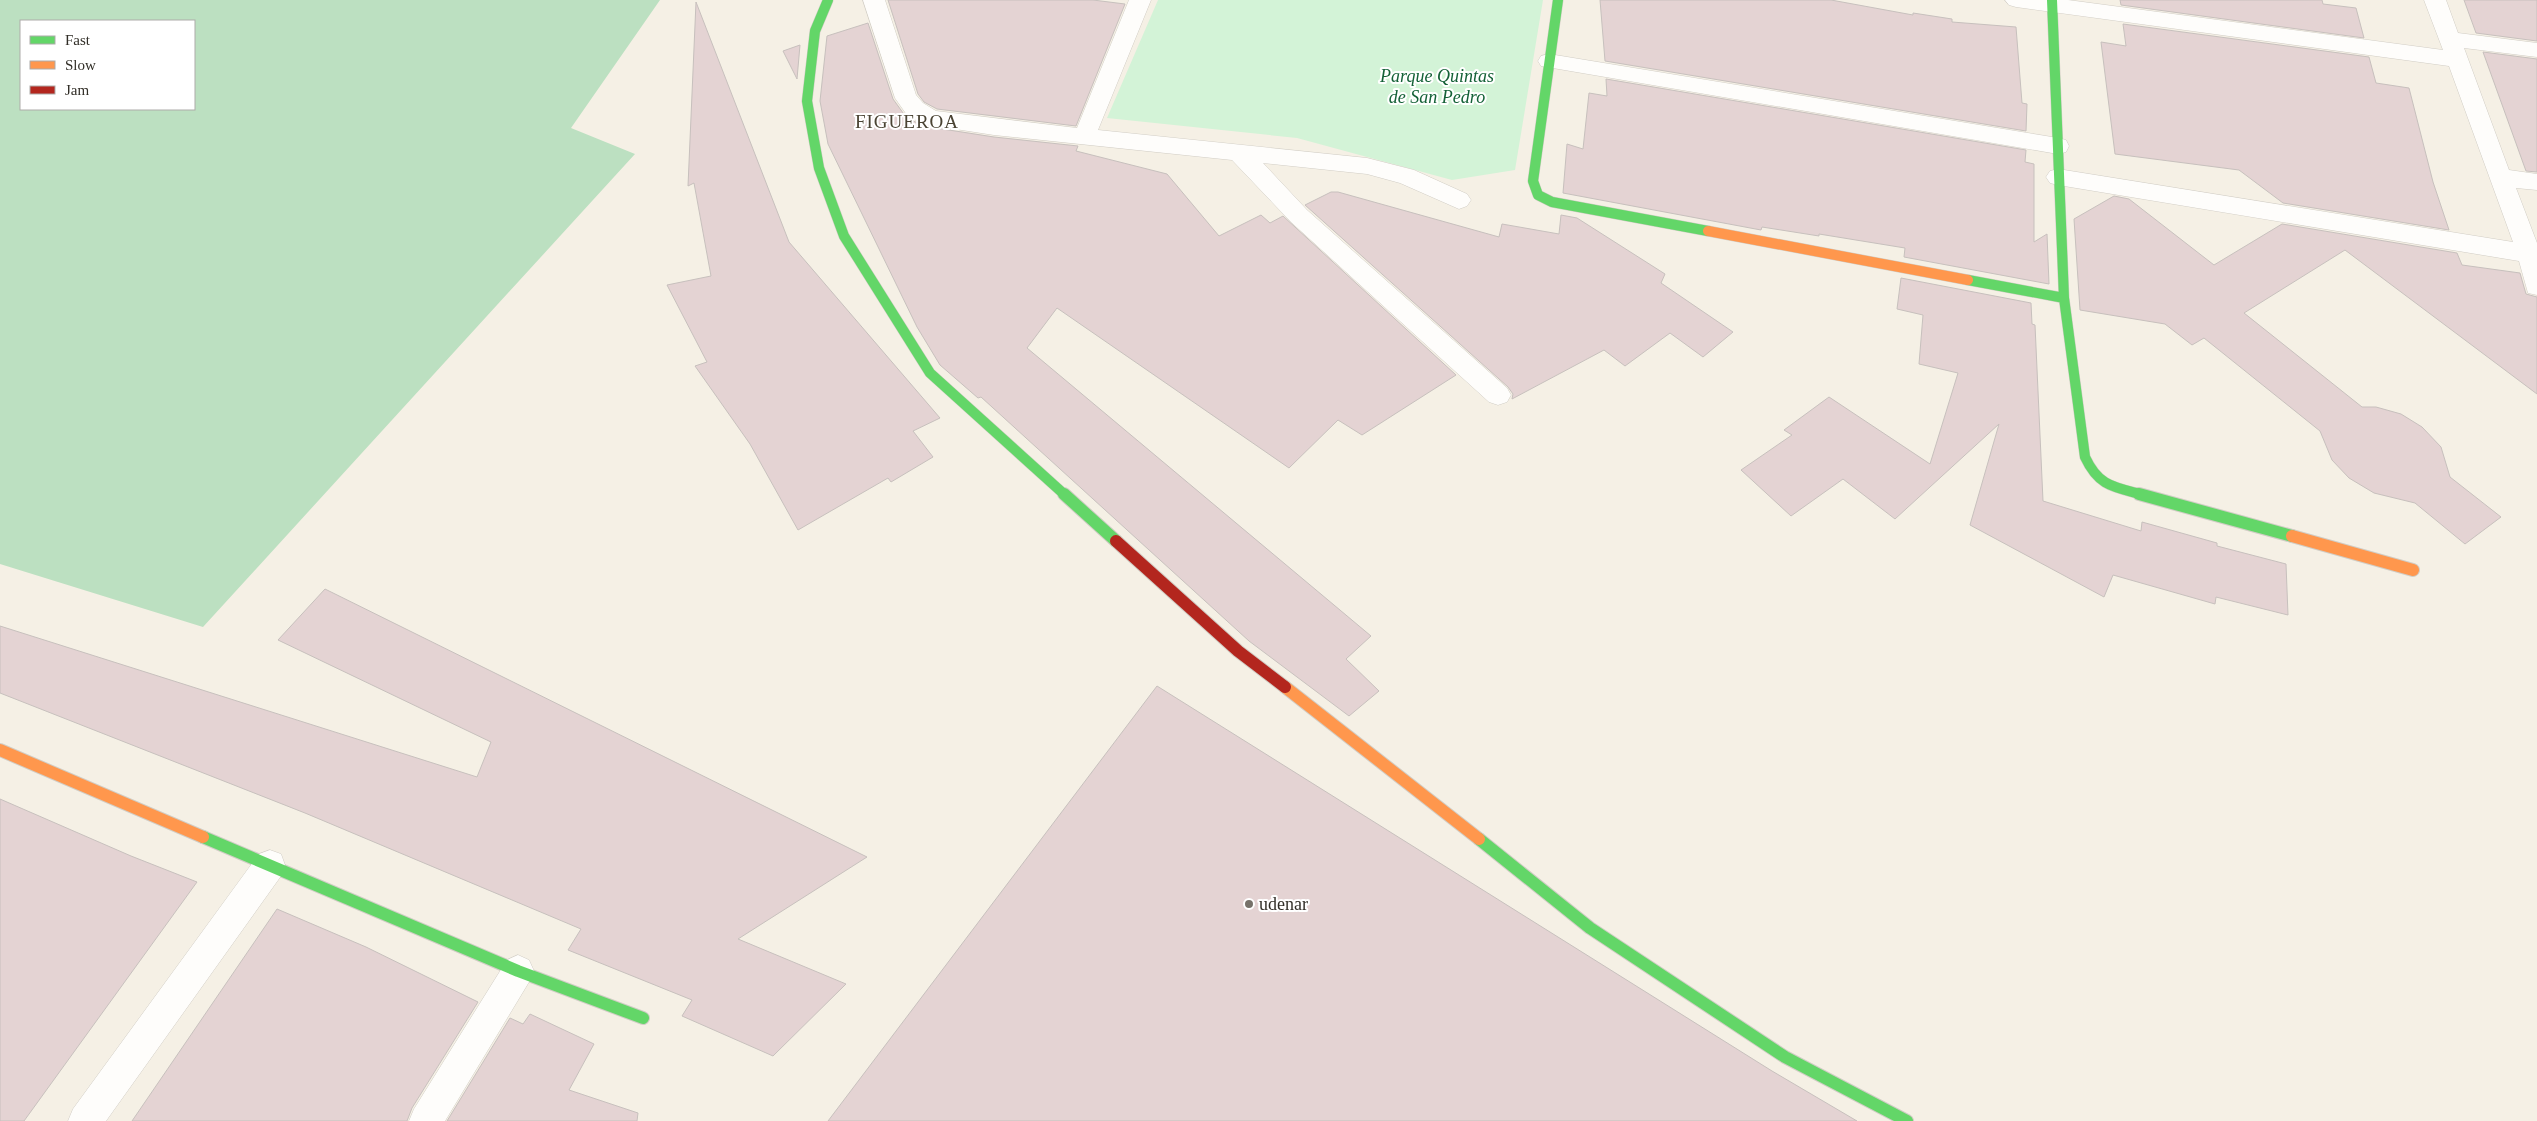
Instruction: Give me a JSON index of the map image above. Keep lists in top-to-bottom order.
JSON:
{
  "districts": ["FIGUEROA"],
  "parks": ["Parque Quintas de San Pedro"],
  "places": ["udenar"],
  "legend": ["Fast", "Slow", "Jam"]
}
